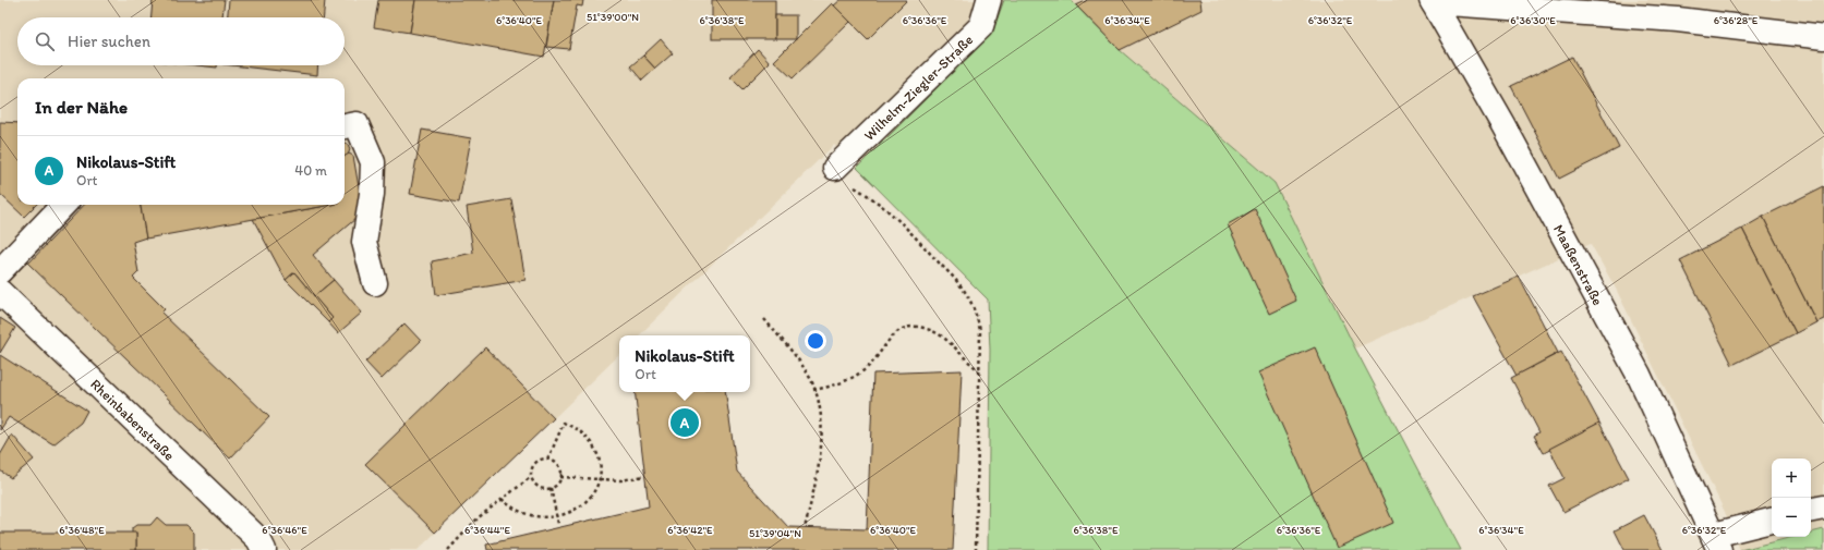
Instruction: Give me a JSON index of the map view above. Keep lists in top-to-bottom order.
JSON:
{
  "streets": {
    "street": ["Wilhelm-Ziegler-Straße", "Maaßenstraße", "Rheinbabenstraße"]
  },
  "page": {
    "search": "Hier suchen",
    "heading": "In der Nähe",
    "list": [
      {
        "mark": "A",
        "name": "Nikolaus-Stift",
        "note": "Ort",
        "value": "40 m"
      }
    ],
    "popup": ["Nikolaus-Stift", "Ort"],
    "pins": "A",
    "map_buttons": ["+", "−"]
  },
  "coordinates": [
    "51°39'00\"N",
    "6°36'40\"E",
    "6°36'38\"E",
    "6°36'36\"E",
    "6°36'34\"E",
    "6°36'30\"E",
    "6°36'28\"E",
    "6°36'32\"E",
    "6°36'48\"E",
    "6°36'46\"E",
    "6°36'44\"E",
    "6°36'42\"E",
    "51°39'04\"N"
  ]
}
